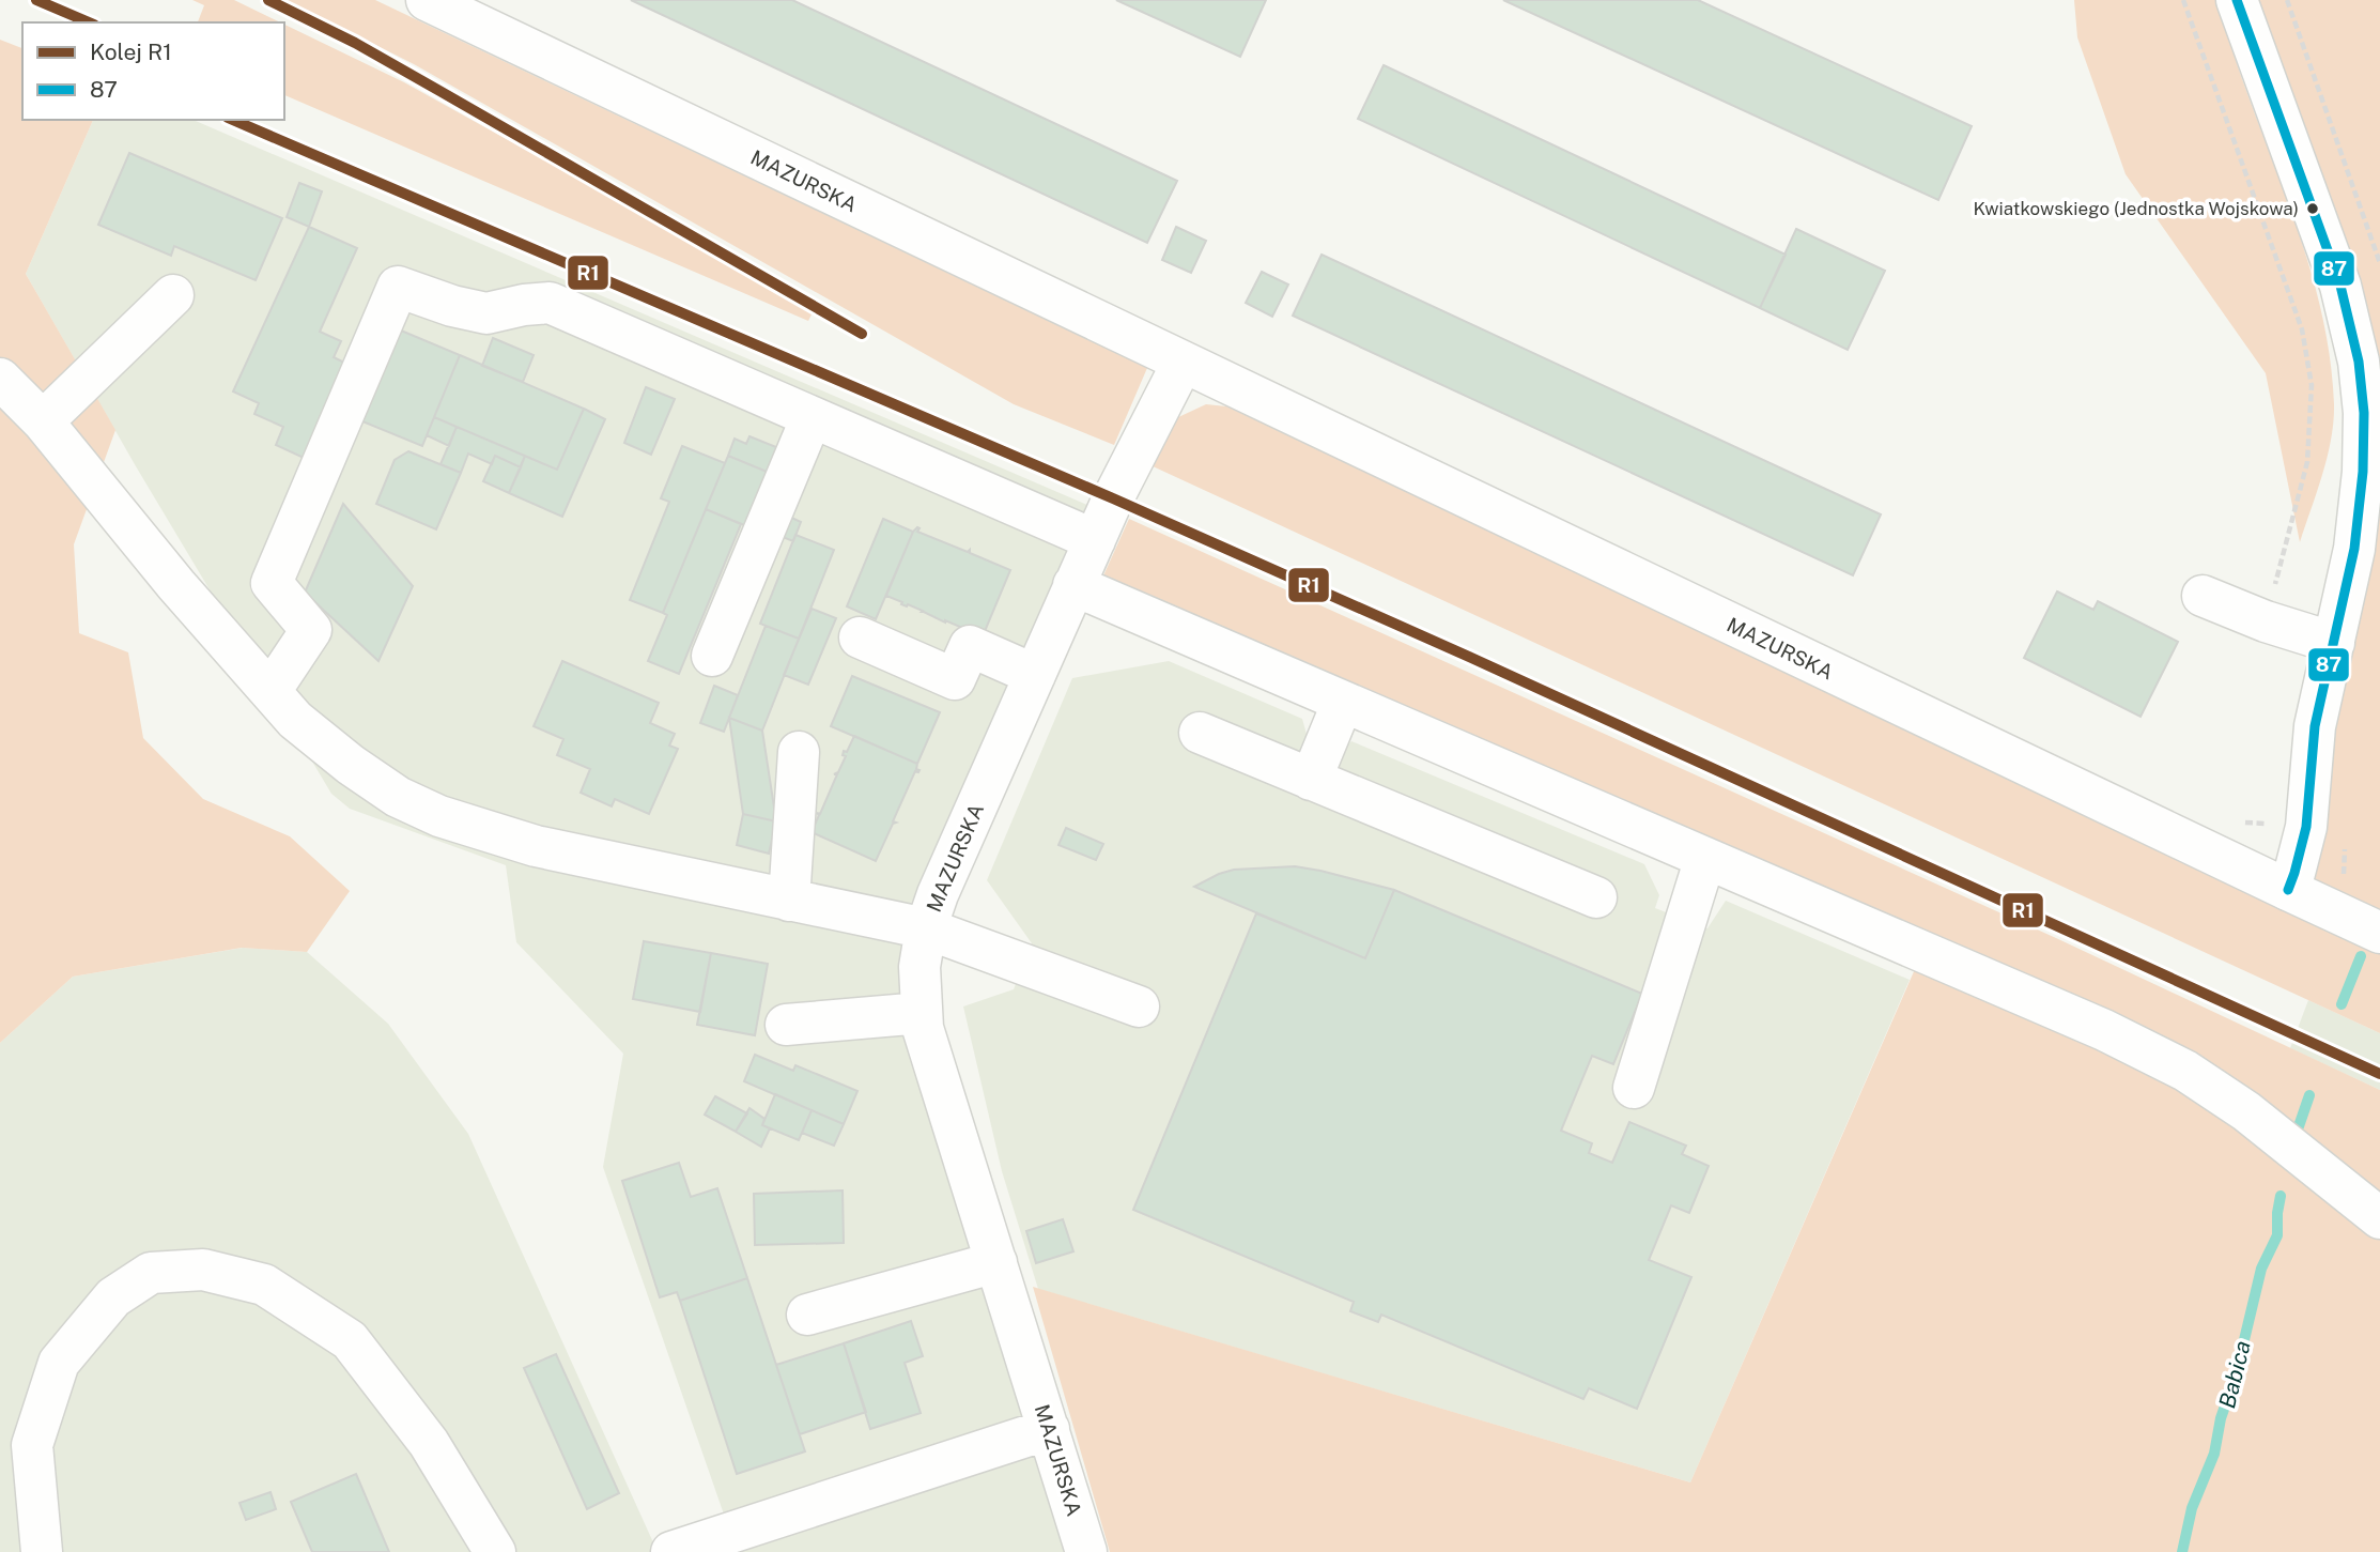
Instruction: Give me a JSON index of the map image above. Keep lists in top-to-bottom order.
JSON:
{
  "streets": {
    "street": ["MAZURSKA"]
  },
  "water": ["Babica"],
  "places": ["Kwiatkowskiego (Jednostka Wojskowa)"],
  "lines": ["rail line R1", "transit line 87"],
  "legend": ["Kolej R1", "87"]
}
